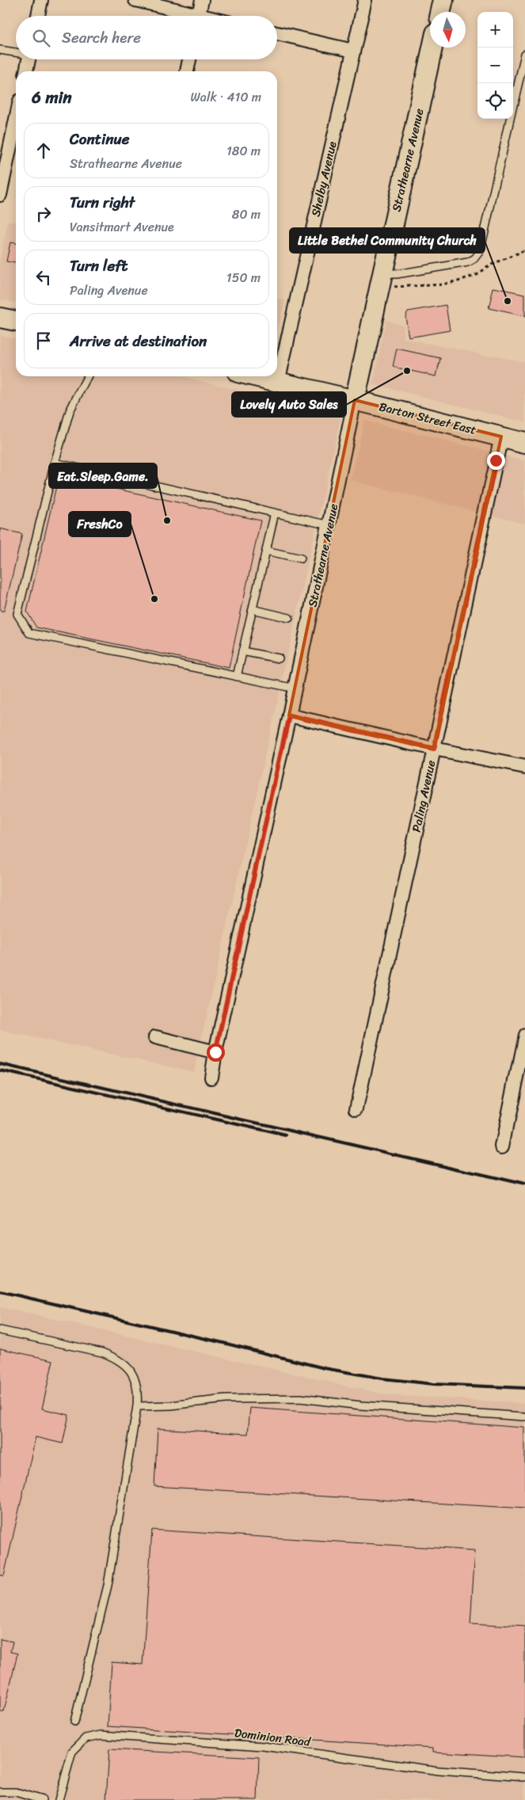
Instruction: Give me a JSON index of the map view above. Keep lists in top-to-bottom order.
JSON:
{
  "streets": {
    "street": [
      "Strathearne Avenue",
      "Shelby Avenue",
      "Barton Street East",
      "Paling Avenue"
    ],
    "lane": ["Dominion Road"]
  },
  "crossings": [
    ["Strathearne Avenue", "Barton Street East"],
    ["Shelby Avenue", "Barton Street East"],
    ["Barton Street East", "Paling Avenue"]
  ],
  "places": [
    "Little Bethel Community Church",
    "Lovely Auto Sales",
    "Eat.Sleep.Game.",
    "FreshCo"
  ],
  "north": "bottom",
  "page": {
    "map_buttons": ["+", "−"],
    "search": "Search here",
    "heading": ["6 min", "Walk · 410 m"],
    "list": [
      ["Continue", "Strathearne Avenue", "180 m"],
      ["Turn right", "Vansitmart Avenue", "80 m"],
      ["Turn left", "Paling Avenue", "150 m"],
      "Arrive at destination"
    ]
  }
}
